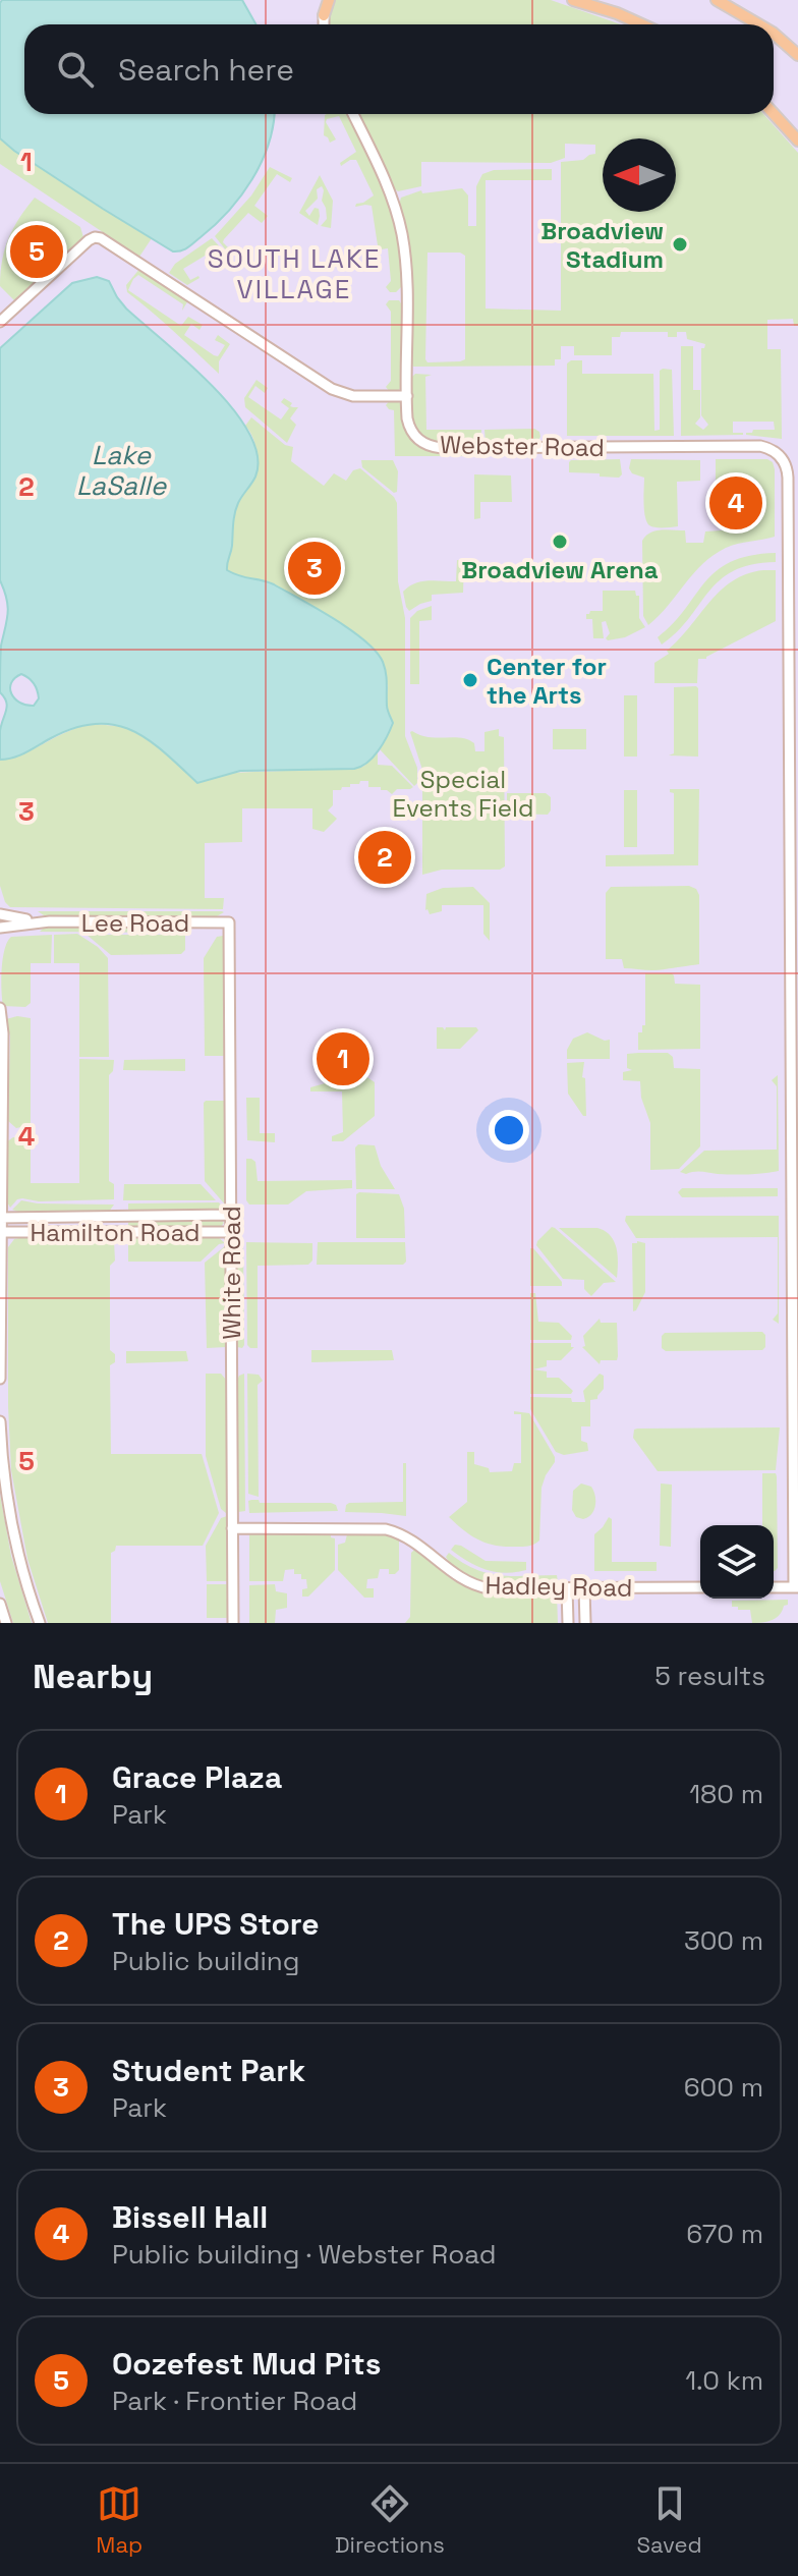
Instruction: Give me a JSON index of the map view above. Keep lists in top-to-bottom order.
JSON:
{
  "streets": {
    "street": [
      "Webster Road",
      "Lee Road",
      "Hamilton Road",
      "White Road",
      "Hadley Road"
    ]
  },
  "crossings": [
    ["Lee Road", "White Road"],
    ["Hamilton Road", "White Road"],
    ["White Road", "Hadley Road"]
  ],
  "districts": ["SOUTH LAKE VILLAGE"],
  "water": ["Lake LaSalle"],
  "parks": ["Special Events Field"],
  "places": ["Broadview Stadium", "Broadview Arena", "Center for the Arts"],
  "north": "left",
  "page": {
    "search": "Search here",
    "pins": [
      "5",
      "4",
      "3",
      "2",
      "1"
    ],
    "heading": ["Nearby", "5 results"],
    "list": [
      {
        "mark": "1",
        "name": "Grace Plaza",
        "note": "Park",
        "value": "180 m"
      },
      {
        "mark": "2",
        "name": "The UPS Store",
        "note": "Public building",
        "value": "300 m"
      },
      {
        "mark": "3",
        "name": "Student Park",
        "note": "Park",
        "value": "600 m"
      },
      {
        "mark": "4",
        "name": "Bissell Hall",
        "note": "Public building · Webster Road",
        "value": "670 m"
      },
      {
        "mark": "5",
        "name": "Oozefest Mud Pits",
        "note": "Park · Frontier Road",
        "value": "1.0 km"
      }
    ],
    "nav": ["Map", "Directions", "Saved"]
  },
  "grid": {
    "rows": [
      "1",
      "2",
      "3",
      "4",
      "5"
    ]
  }
}
